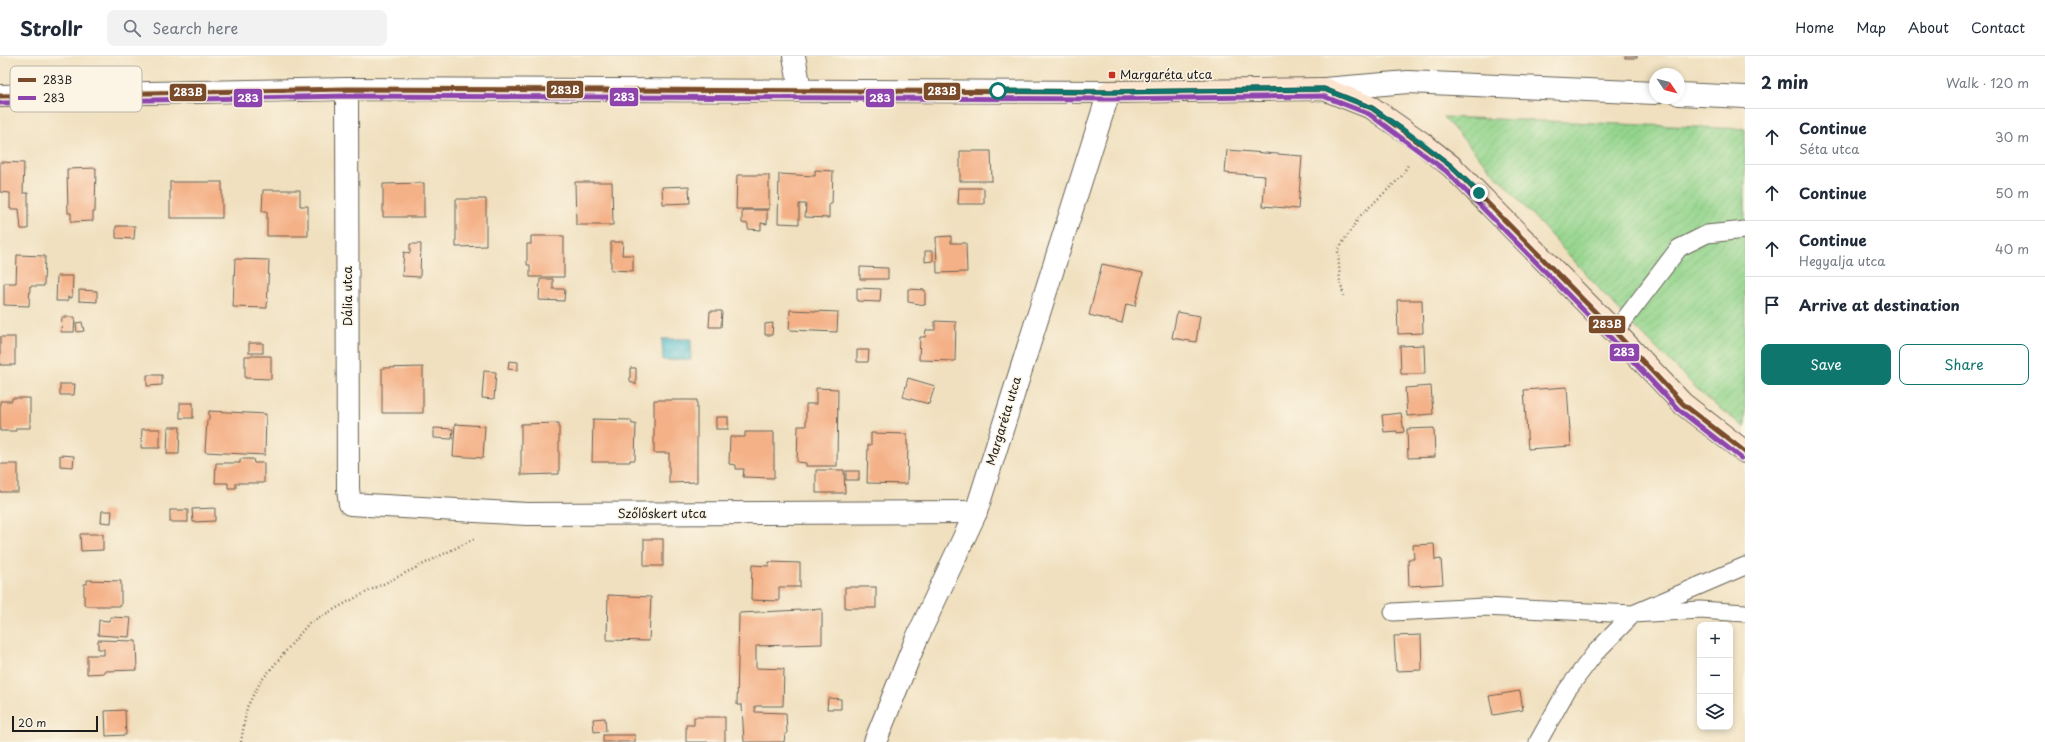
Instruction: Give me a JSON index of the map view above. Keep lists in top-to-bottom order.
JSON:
{
  "streets": {
    "street": ["Dália utca", "Margaréta utca", "Szőlőskert utca"]
  },
  "crossings": [
    ["Dália utca", "Szőlőskert utca"],
    ["Margaréta utca", "Szőlőskert utca"]
  ],
  "places": {
    "transit": ["Margaréta utca"]
  },
  "lines": ["transit line 283B", "transit line 283"],
  "legend": ["283B", "283"],
  "scale_bar": "20 m",
  "north": "bottom right",
  "page": {
    "header": "Strollr",
    "search": "Search here",
    "nav": [
      "Home",
      "Map",
      "About",
      "Contact"
    ],
    "heading": ["2 min", "Walk · 120 m"],
    "list": [
      ["Continue", "Séta utca", "30 m"],
      ["Continue", "50 m"],
      ["Continue", "Hegyalja utca", "40 m"],
      "Arrive at destination"
    ],
    "buttons": ["Save", "Share"],
    "map_buttons": ["+", "−"],
    "scale": "20 m"
  }
}
